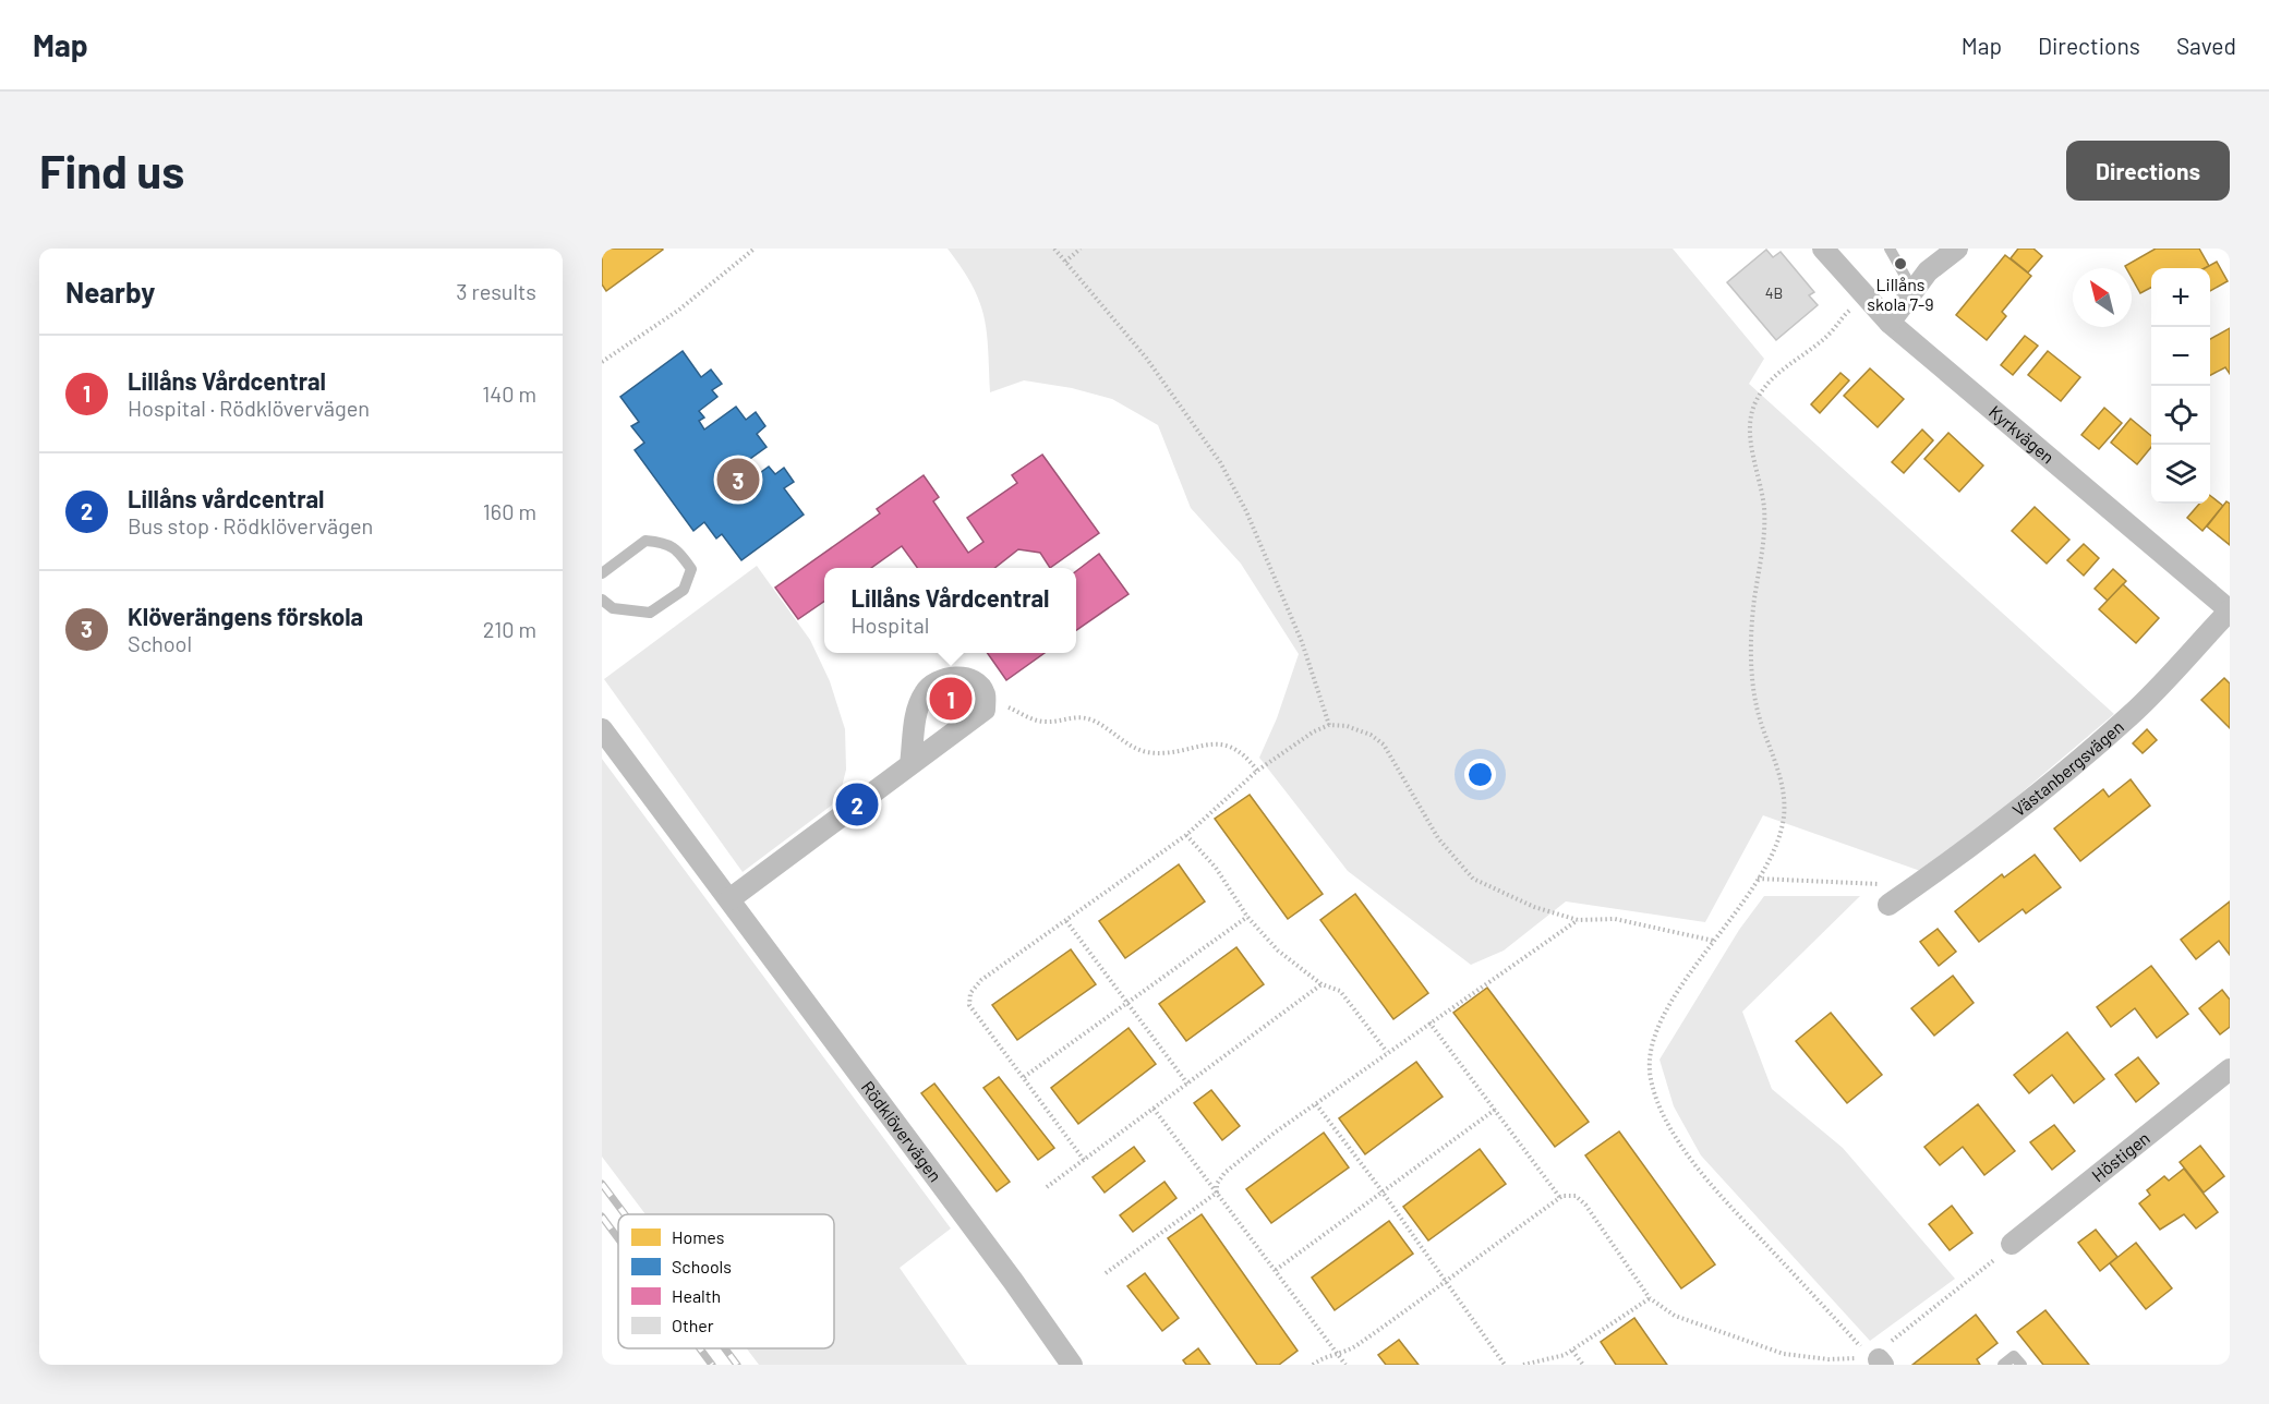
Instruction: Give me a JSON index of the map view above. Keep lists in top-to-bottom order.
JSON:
{
  "streets": {
    "street": [
      "Kyrkvägen",
      "Västanbergsvägen",
      "Rödklövervägen",
      "Höstigen"
    ]
  },
  "crossings": [
    ["Kyrkvägen", "Västanbergsvägen"]
  ],
  "places": ["Lillåns skola 7-9"],
  "house_numbers": ["4B"],
  "legend": [
    "Homes",
    "Schools",
    "Health",
    "Other"
  ],
  "north": "top left",
  "page": {
    "header": "Map",
    "nav": ["Map", "Directions", "Saved"],
    "buttons": "Directions",
    "title": "Find us",
    "heading": ["Nearby", "3 results"],
    "map_buttons": ["+", "−"],
    "list": [
      {
        "mark": "1",
        "name": "Lillåns Vårdcentral",
        "note": "Hospital · Rödklövervägen",
        "value": "140 m"
      },
      {
        "mark": "2",
        "name": "Lillåns vårdcentral",
        "note": "Bus stop · Rödklövervägen",
        "value": "160 m"
      },
      {
        "mark": "3",
        "name": "Klöverängens förskola",
        "note": "School",
        "value": "210 m"
      }
    ],
    "pins": ["3", "1", "2"],
    "popup": ["Lillåns Vårdcentral", "Hospital"]
  }
}
